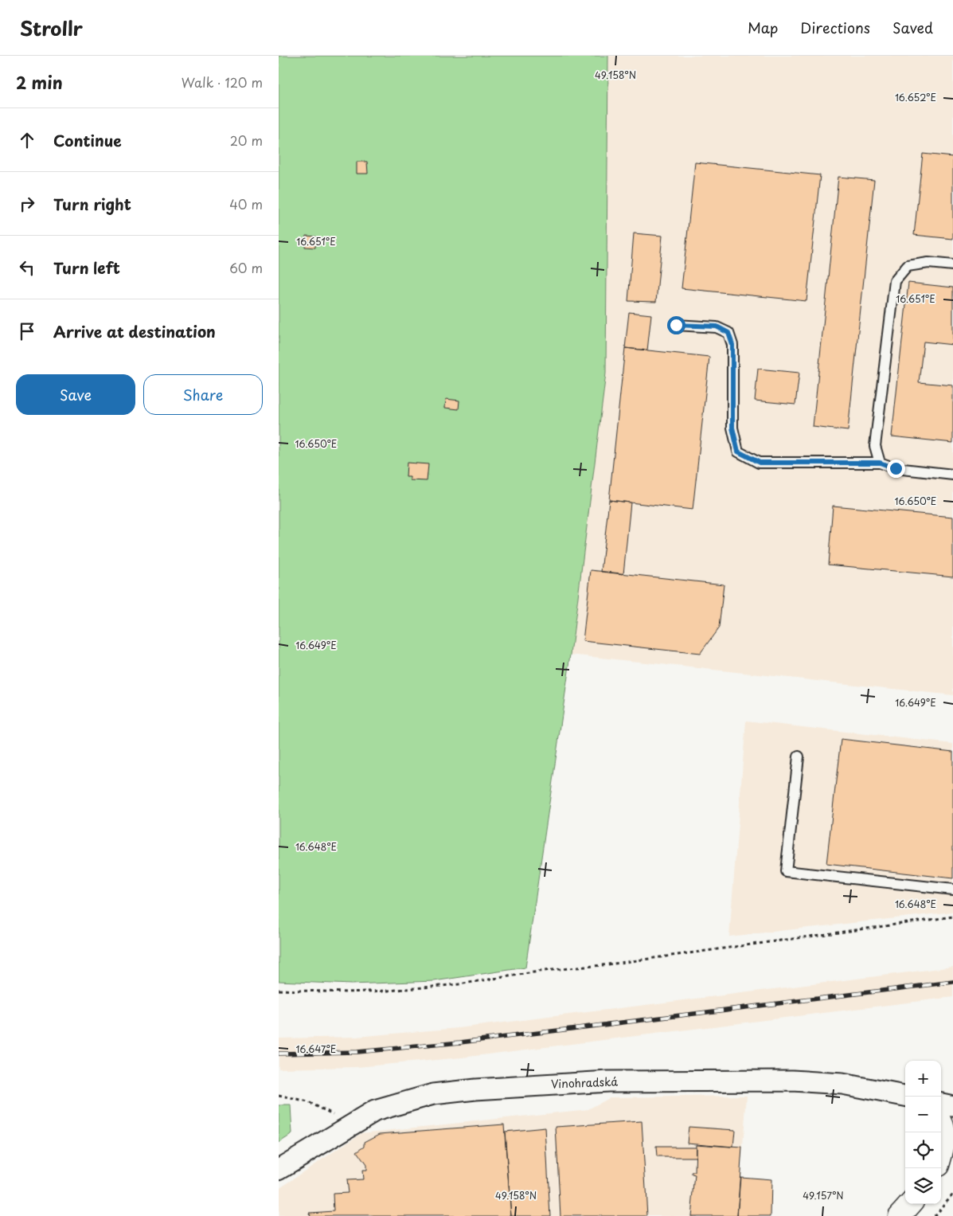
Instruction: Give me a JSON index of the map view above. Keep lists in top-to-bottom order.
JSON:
{
  "streets": {
    "street": ["Vinohradská"]
  },
  "page": {
    "header": "Strollr",
    "nav": ["Map", "Directions", "Saved"],
    "heading": ["2 min", "Walk · 120 m"],
    "list": [
      ["Continue", "20 m"],
      ["Turn right", "40 m"],
      ["Turn left", "60 m"],
      "Arrive at destination"
    ],
    "buttons": ["Save", "Share"],
    "map_buttons": ["+", "−"]
  },
  "coordinates": [
    "49.158°N",
    "16.652°E",
    "16.651°E",
    "16.650°E",
    "16.649°E",
    "16.648°E",
    "16.647°E",
    "49.157°N"
  ]
}
